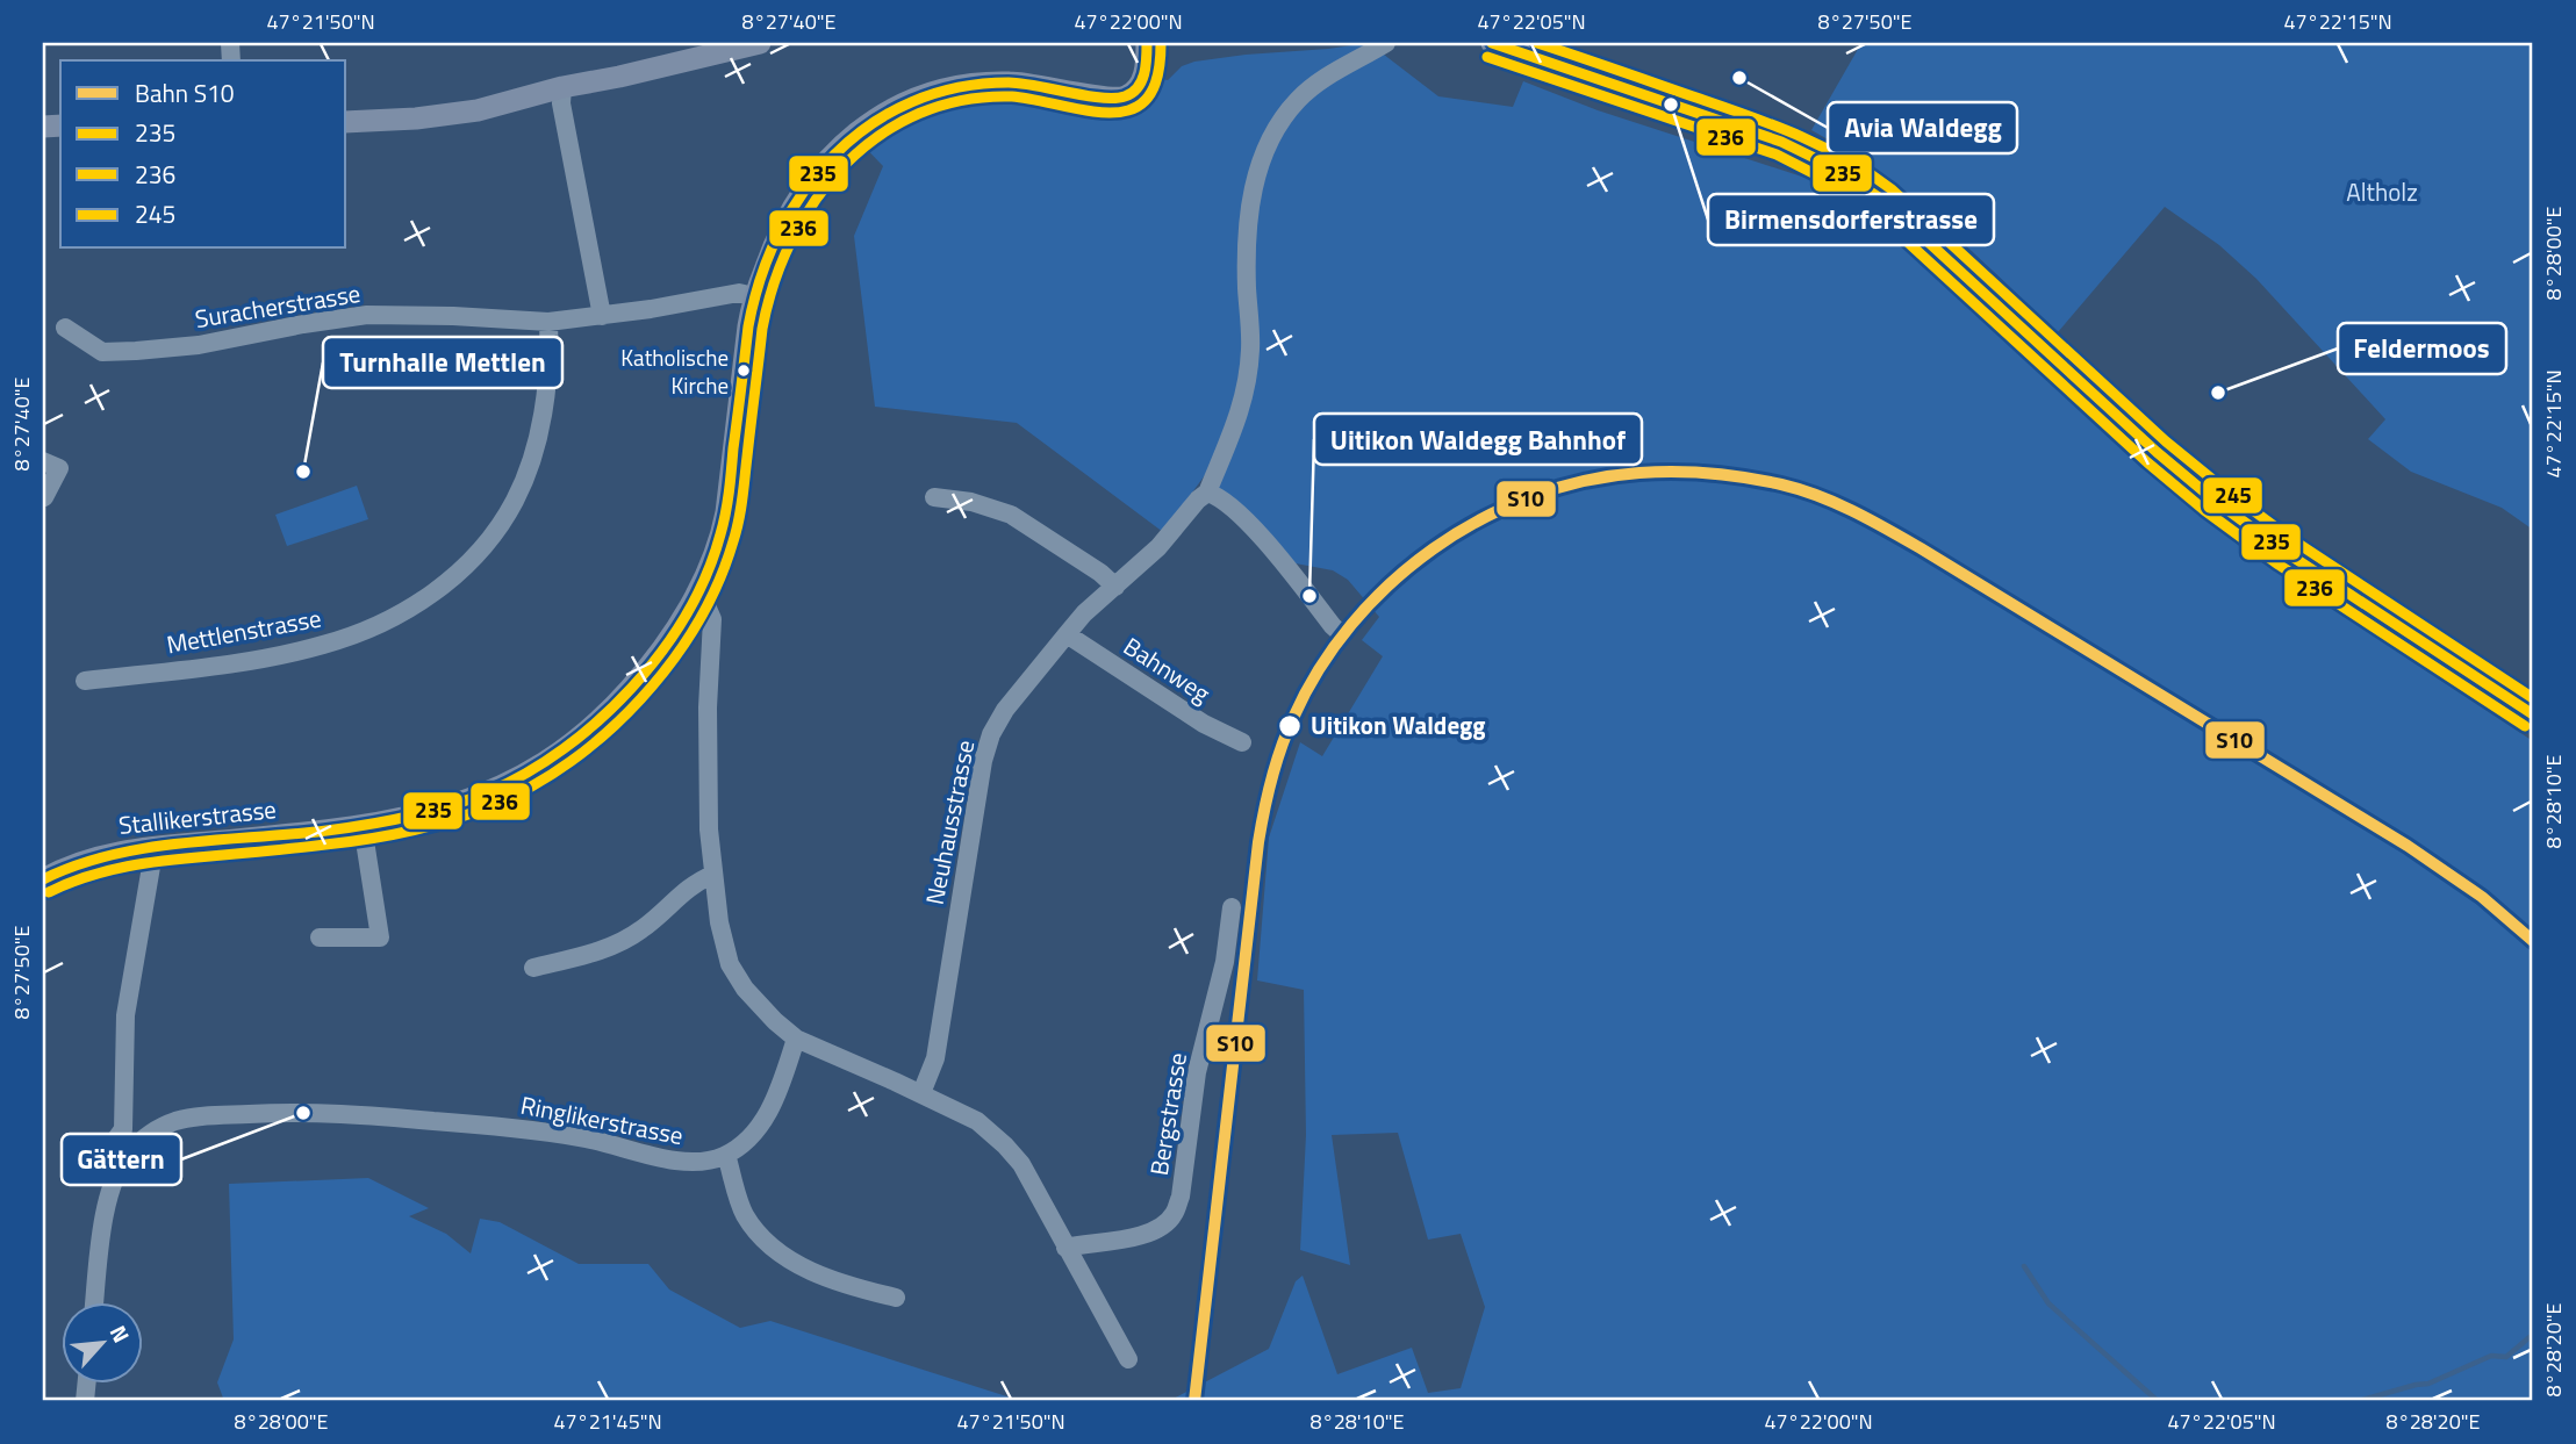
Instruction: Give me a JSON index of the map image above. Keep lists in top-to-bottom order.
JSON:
{
  "streets": {
    "main road": ["Stallikerstrasse"],
    "street": [
      "Suracherstrasse",
      "Mettlenstrasse",
      "Bahnweg",
      "Neuhausstrasse",
      "Bergstrasse",
      "Ringlikerstrasse"
    ]
  },
  "crossings": [
    ["Suracherstrasse", "Mettlenstrasse"],
    ["Suracherstrasse", "Stallikerstrasse"],
    ["Bahnweg", "Neuhausstrasse"]
  ],
  "parks": ["Altholz"],
  "places": [
    "Avia Waldegg",
    "Birmensdorferstrasse",
    "Katholische Kirche",
    "Feldermoos",
    "Turnhalle Mettlen",
    "Uitikon Waldegg Bahnhof",
    "Uitikon Waldegg",
    "Gättern"
  ],
  "lines": [
    "transit line 235",
    "transit line 236",
    "transit line 245",
    "rail line S10"
  ],
  "legend": [
    "Bahn S10",
    "235",
    "236",
    "245"
  ],
  "north": "top right",
  "coordinates": [
    "47°21'50\"N",
    "8°27'40\"E",
    "47°22'00\"N",
    "47°22'05\"N",
    "8°27'50\"E",
    "47°22'15\"N",
    "8°28'00\"E",
    "8°28'10\"E",
    "8°28'20\"E",
    "47°21'45\"N"
  ]
}
